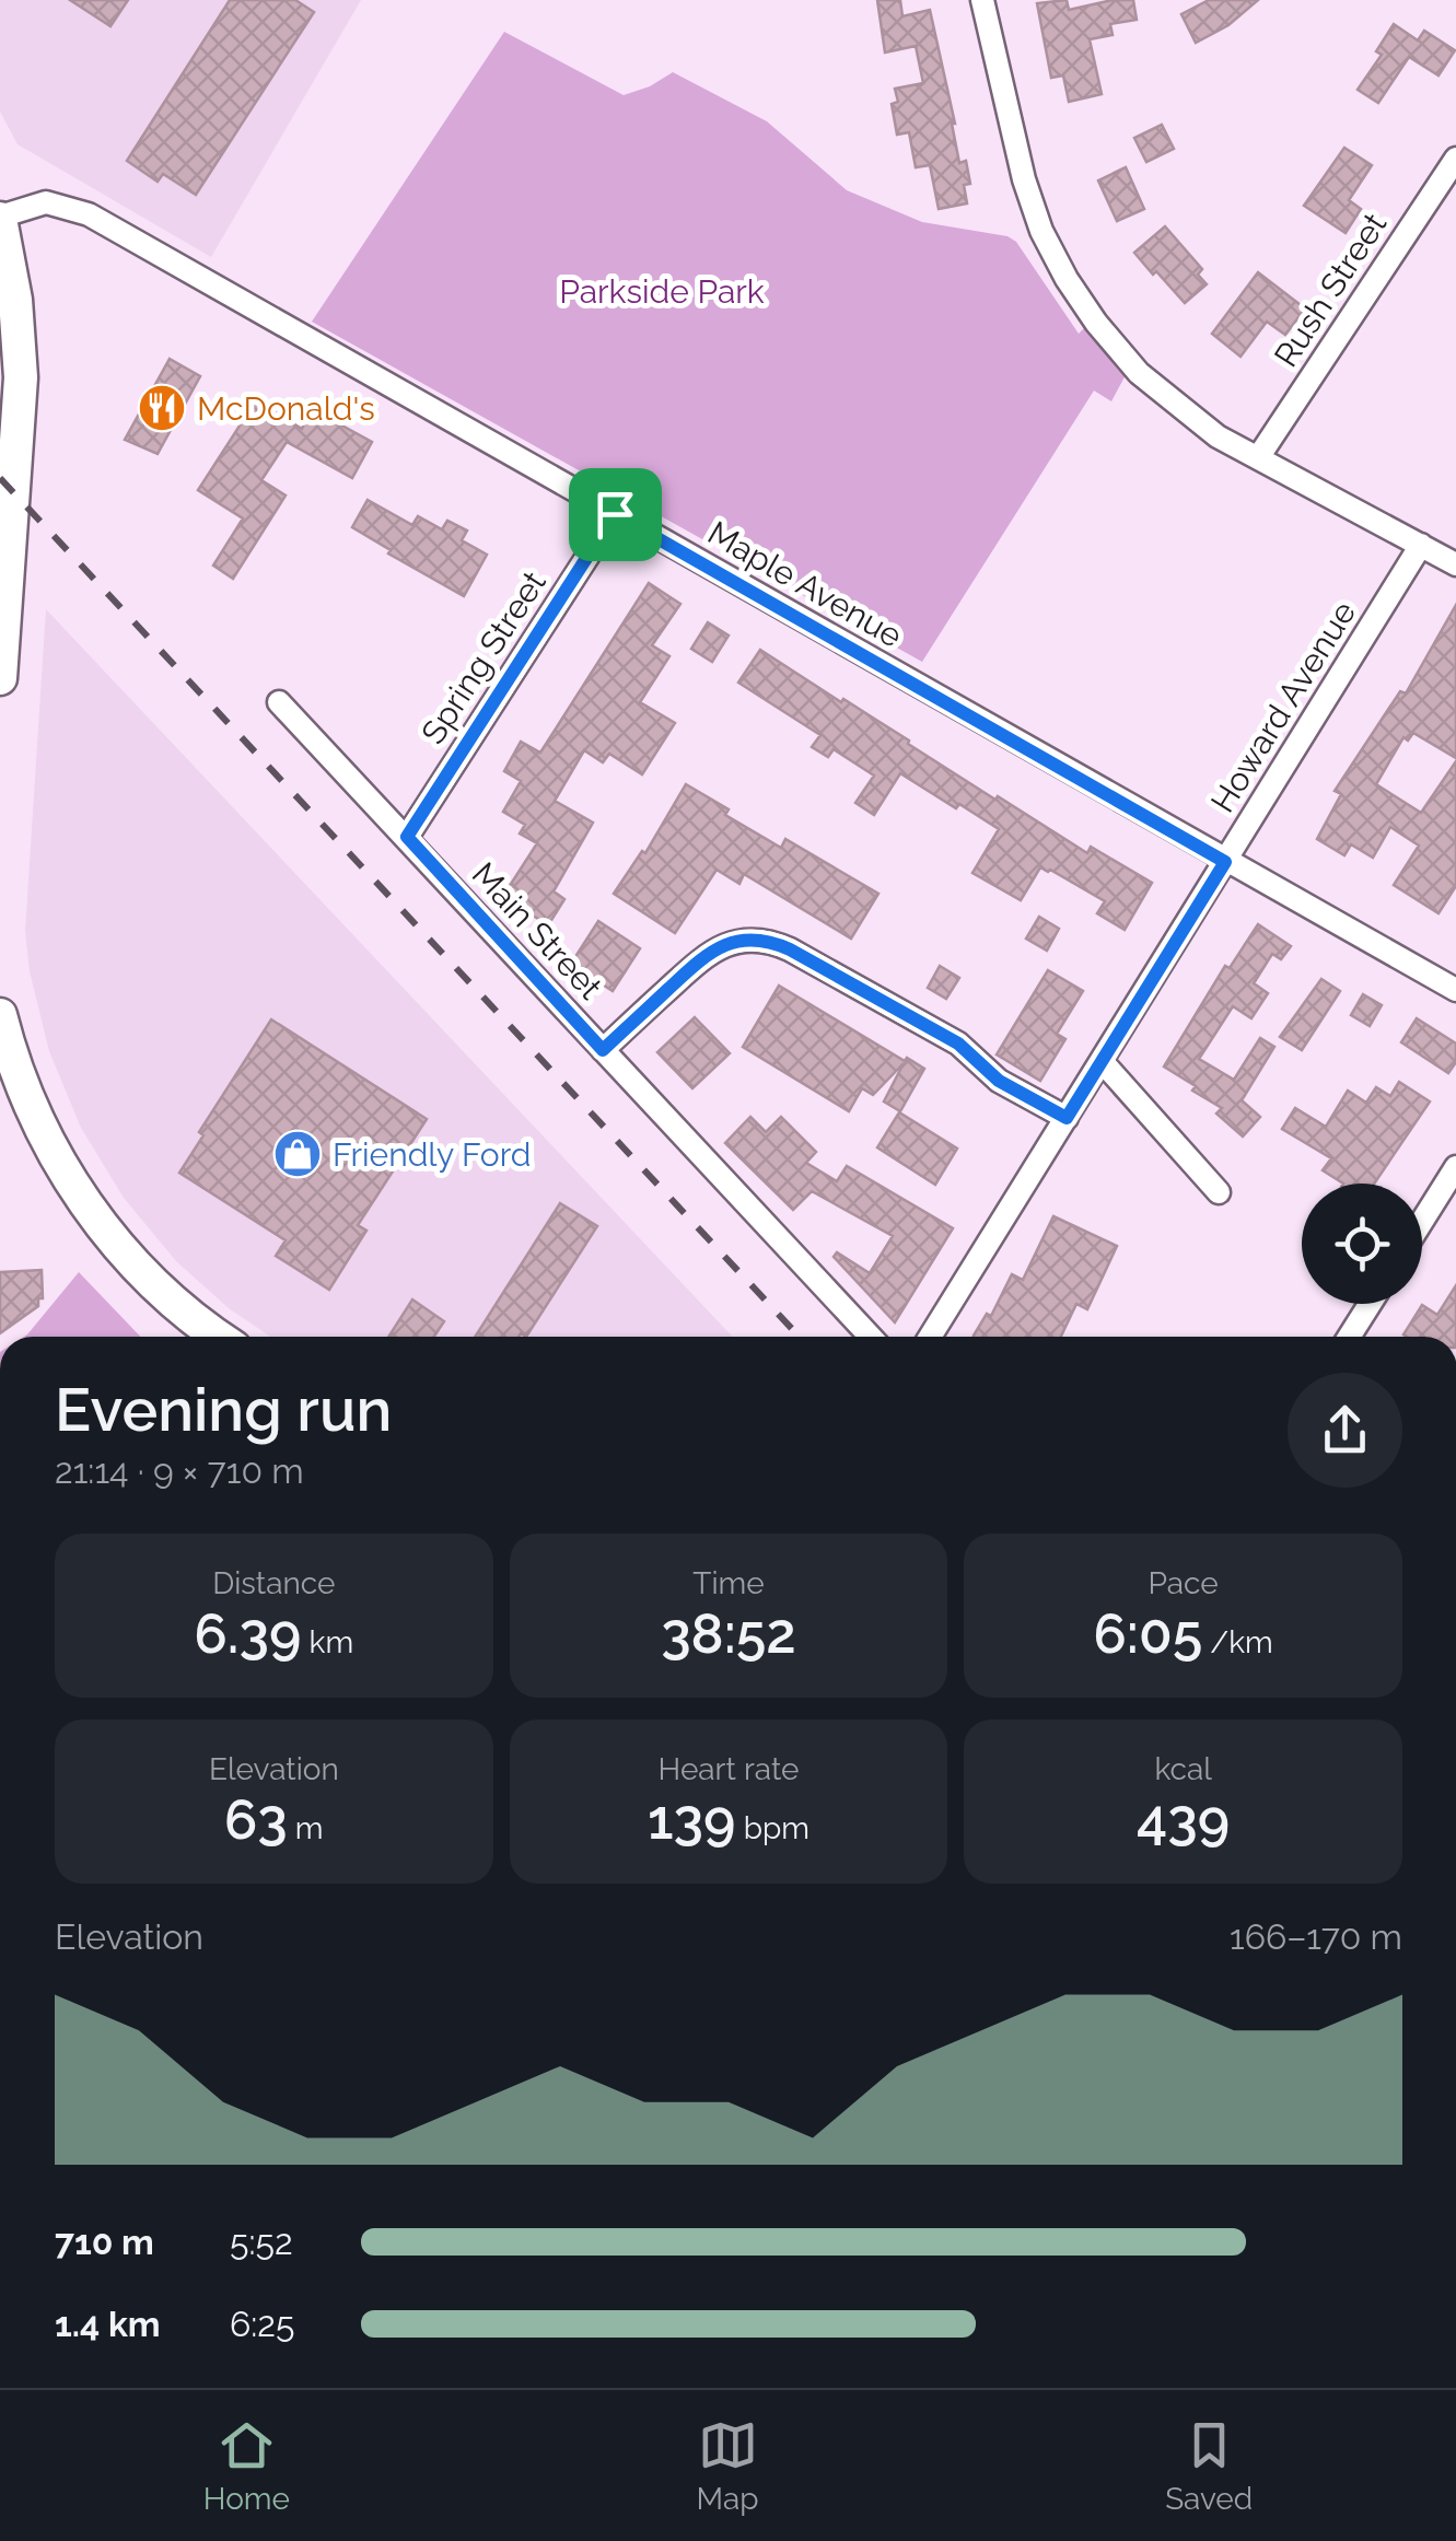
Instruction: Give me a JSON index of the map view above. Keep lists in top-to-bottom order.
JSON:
{
  "streets": {
    "street": [
      "Rush Street",
      "Maple Avenue",
      "Spring Street",
      "Howard Avenue",
      "Main Street"
    ]
  },
  "crossings": [
    ["Maple Avenue", "Spring Street"],
    ["Maple Avenue", "Howard Avenue"],
    ["Spring Street", "Main Street"]
  ],
  "parks": ["Parkside Park"],
  "places": {
    "restaurant": ["McDonald's"],
    "shop": ["Friendly Ford"]
  },
  "page": {
    "heading": ["Evening run", "21:14 · 9 × 710 m"],
    "stats": [
      ["Distance", "6.39 km"],
      ["Time", "38:52"],
      ["Pace", "6:05 /km"],
      ["Elevation", "63 m"],
      ["Heart rate", "139 bpm"],
      ["kcal", "439"]
    ],
    "chart": ["Elevation", "166–170 m"],
    "list": [
      {
        "name": "710 m",
        "note": "5:52"
      },
      {
        "name": "1.4 km",
        "note": "6:25"
      }
    ],
    "tabs": ["Home", "Map", "Saved"]
  }
}
